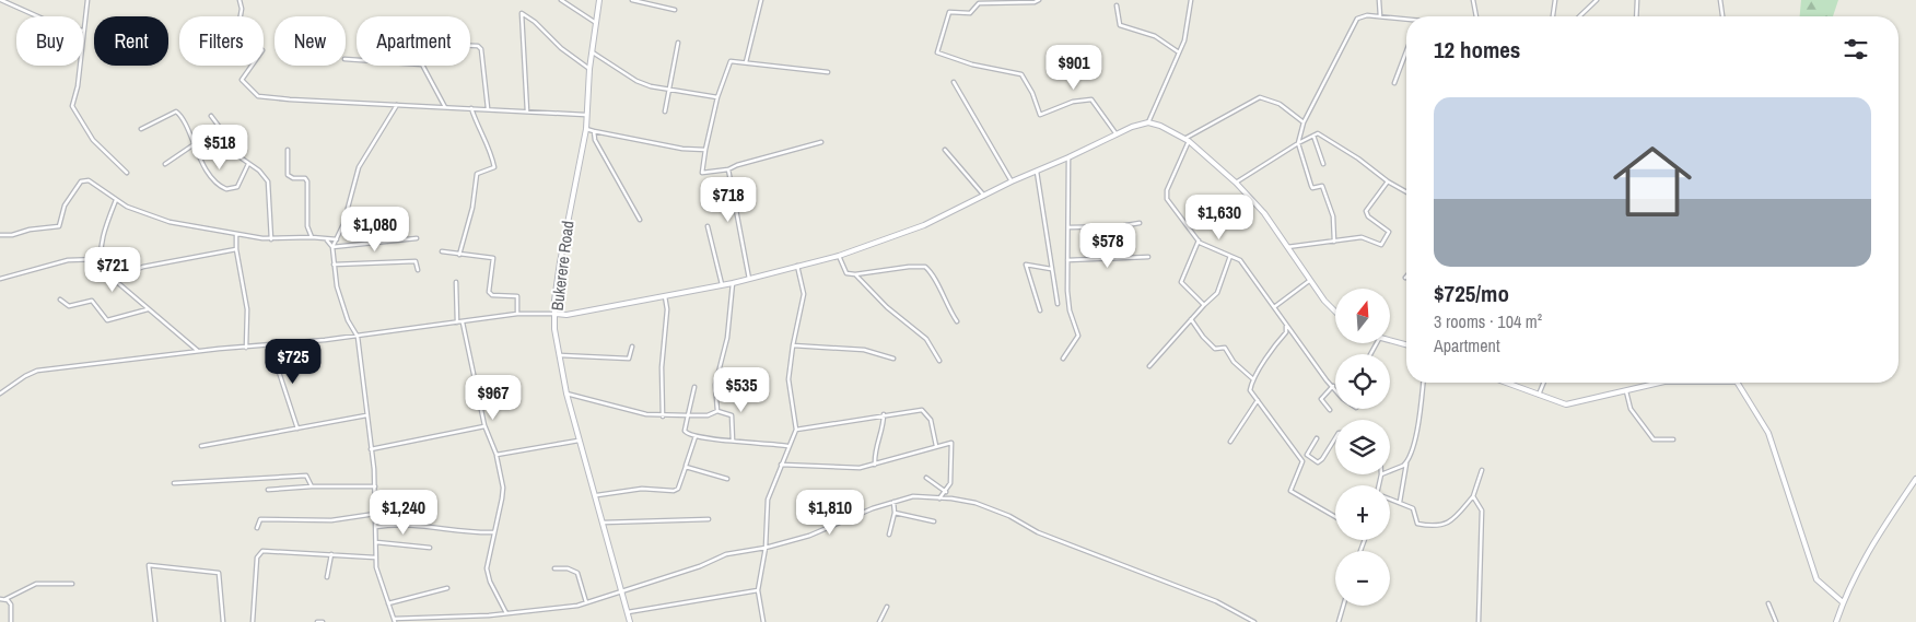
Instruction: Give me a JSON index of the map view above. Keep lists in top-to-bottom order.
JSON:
{
  "streets": {
    "street": ["Bukerere Road"]
  },
  "north": "top",
  "page": {
    "chip": [
      "Buy",
      "Rent",
      "Filters",
      "New",
      "Apartment"
    ],
    "heading": "12 homes",
    "price": [
      "$901",
      "$518",
      "$718",
      "$1,630",
      "$1,080",
      "$578",
      "$721",
      "$725",
      "$535",
      "$967",
      "$1,240",
      "$1,810"
    ],
    "list": [
      {
        "name": "$725/mo",
        "note": "3 rooms · 104 m² · Apartment"
      }
    ],
    "map_buttons": ["+", "−"]
  }
}
